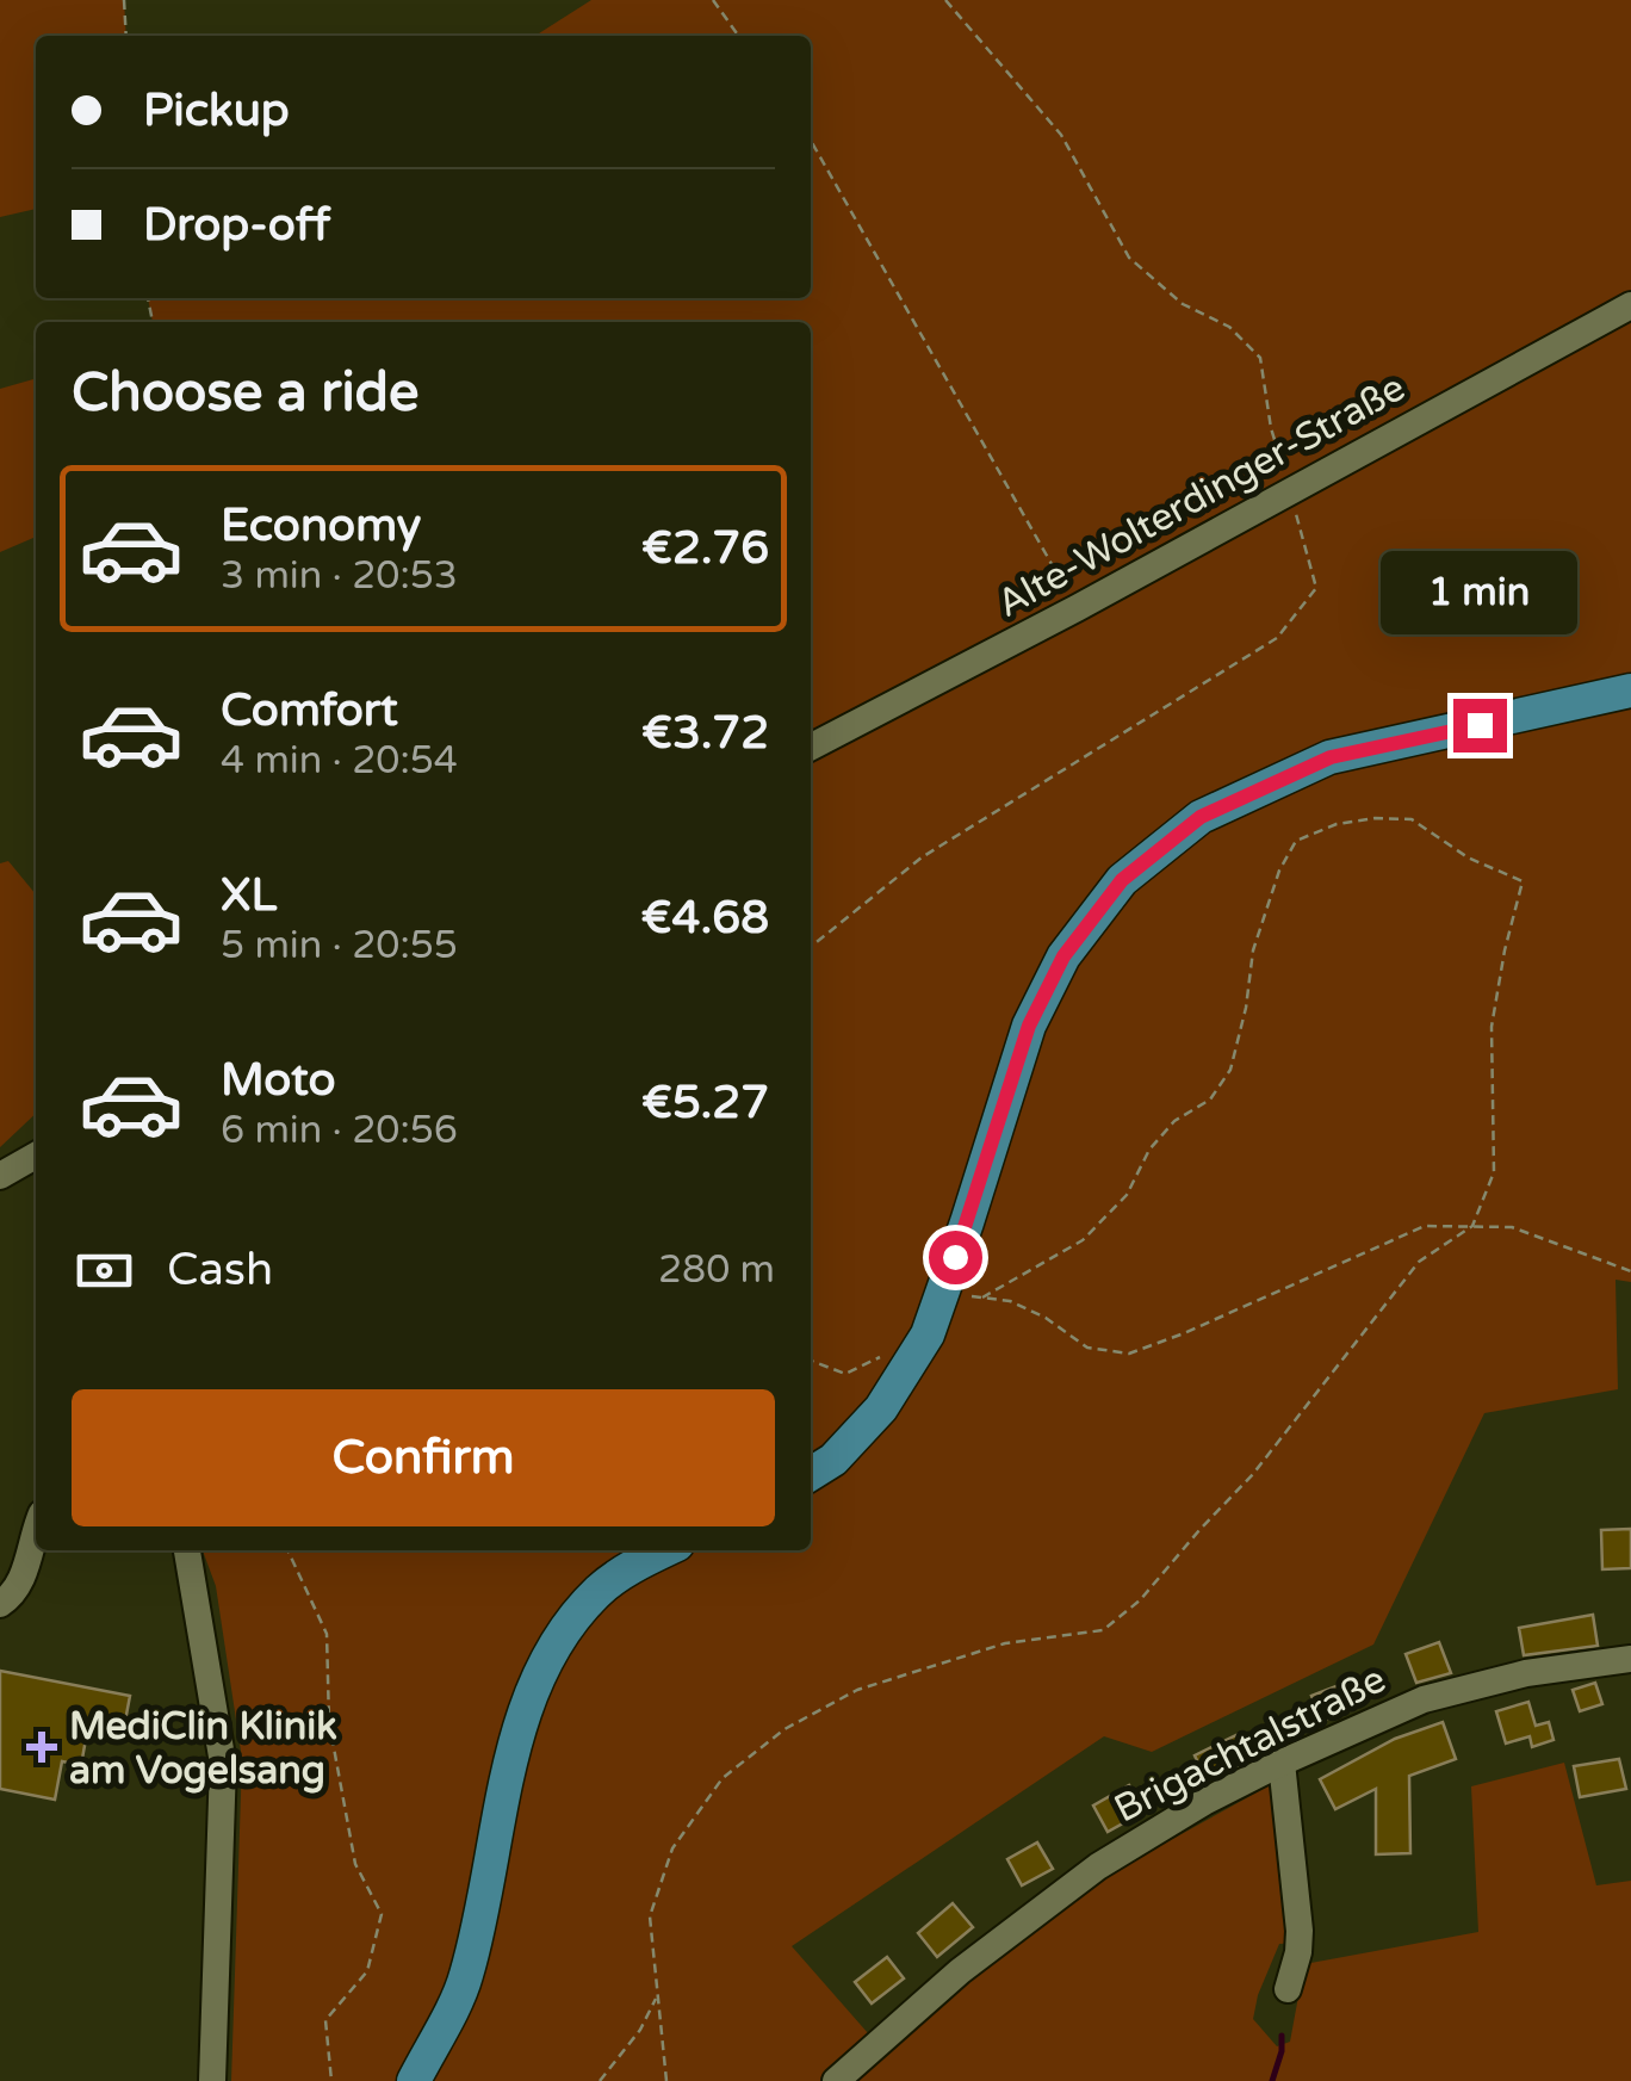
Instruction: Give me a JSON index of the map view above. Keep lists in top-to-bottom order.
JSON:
{
  "streets": {
    "street": ["Alte-Wolterdinger-Straße", "Brigachtalstraße"]
  },
  "places": {
    "health": ["MediClin Klinik am Vogelsang"]
  },
  "page": {
    "banner": ["Pickup", "Drop-off"],
    "heading": "Choose a ride",
    "list": [
      {
        "name": "Economy",
        "note": "3 min · 20:53",
        "value": "€2.76"
      },
      {
        "name": "Comfort",
        "note": "4 min · 20:54",
        "value": "€3.72"
      },
      {
        "name": "XL",
        "note": "5 min · 20:55",
        "value": "€4.68"
      },
      {
        "name": "Moto",
        "note": "6 min · 20:56",
        "value": "€5.27"
      }
    ],
    "bubble": "1 min",
    "pay": ["Cash", "280 m"],
    "buttons": "Confirm"
  }
}
